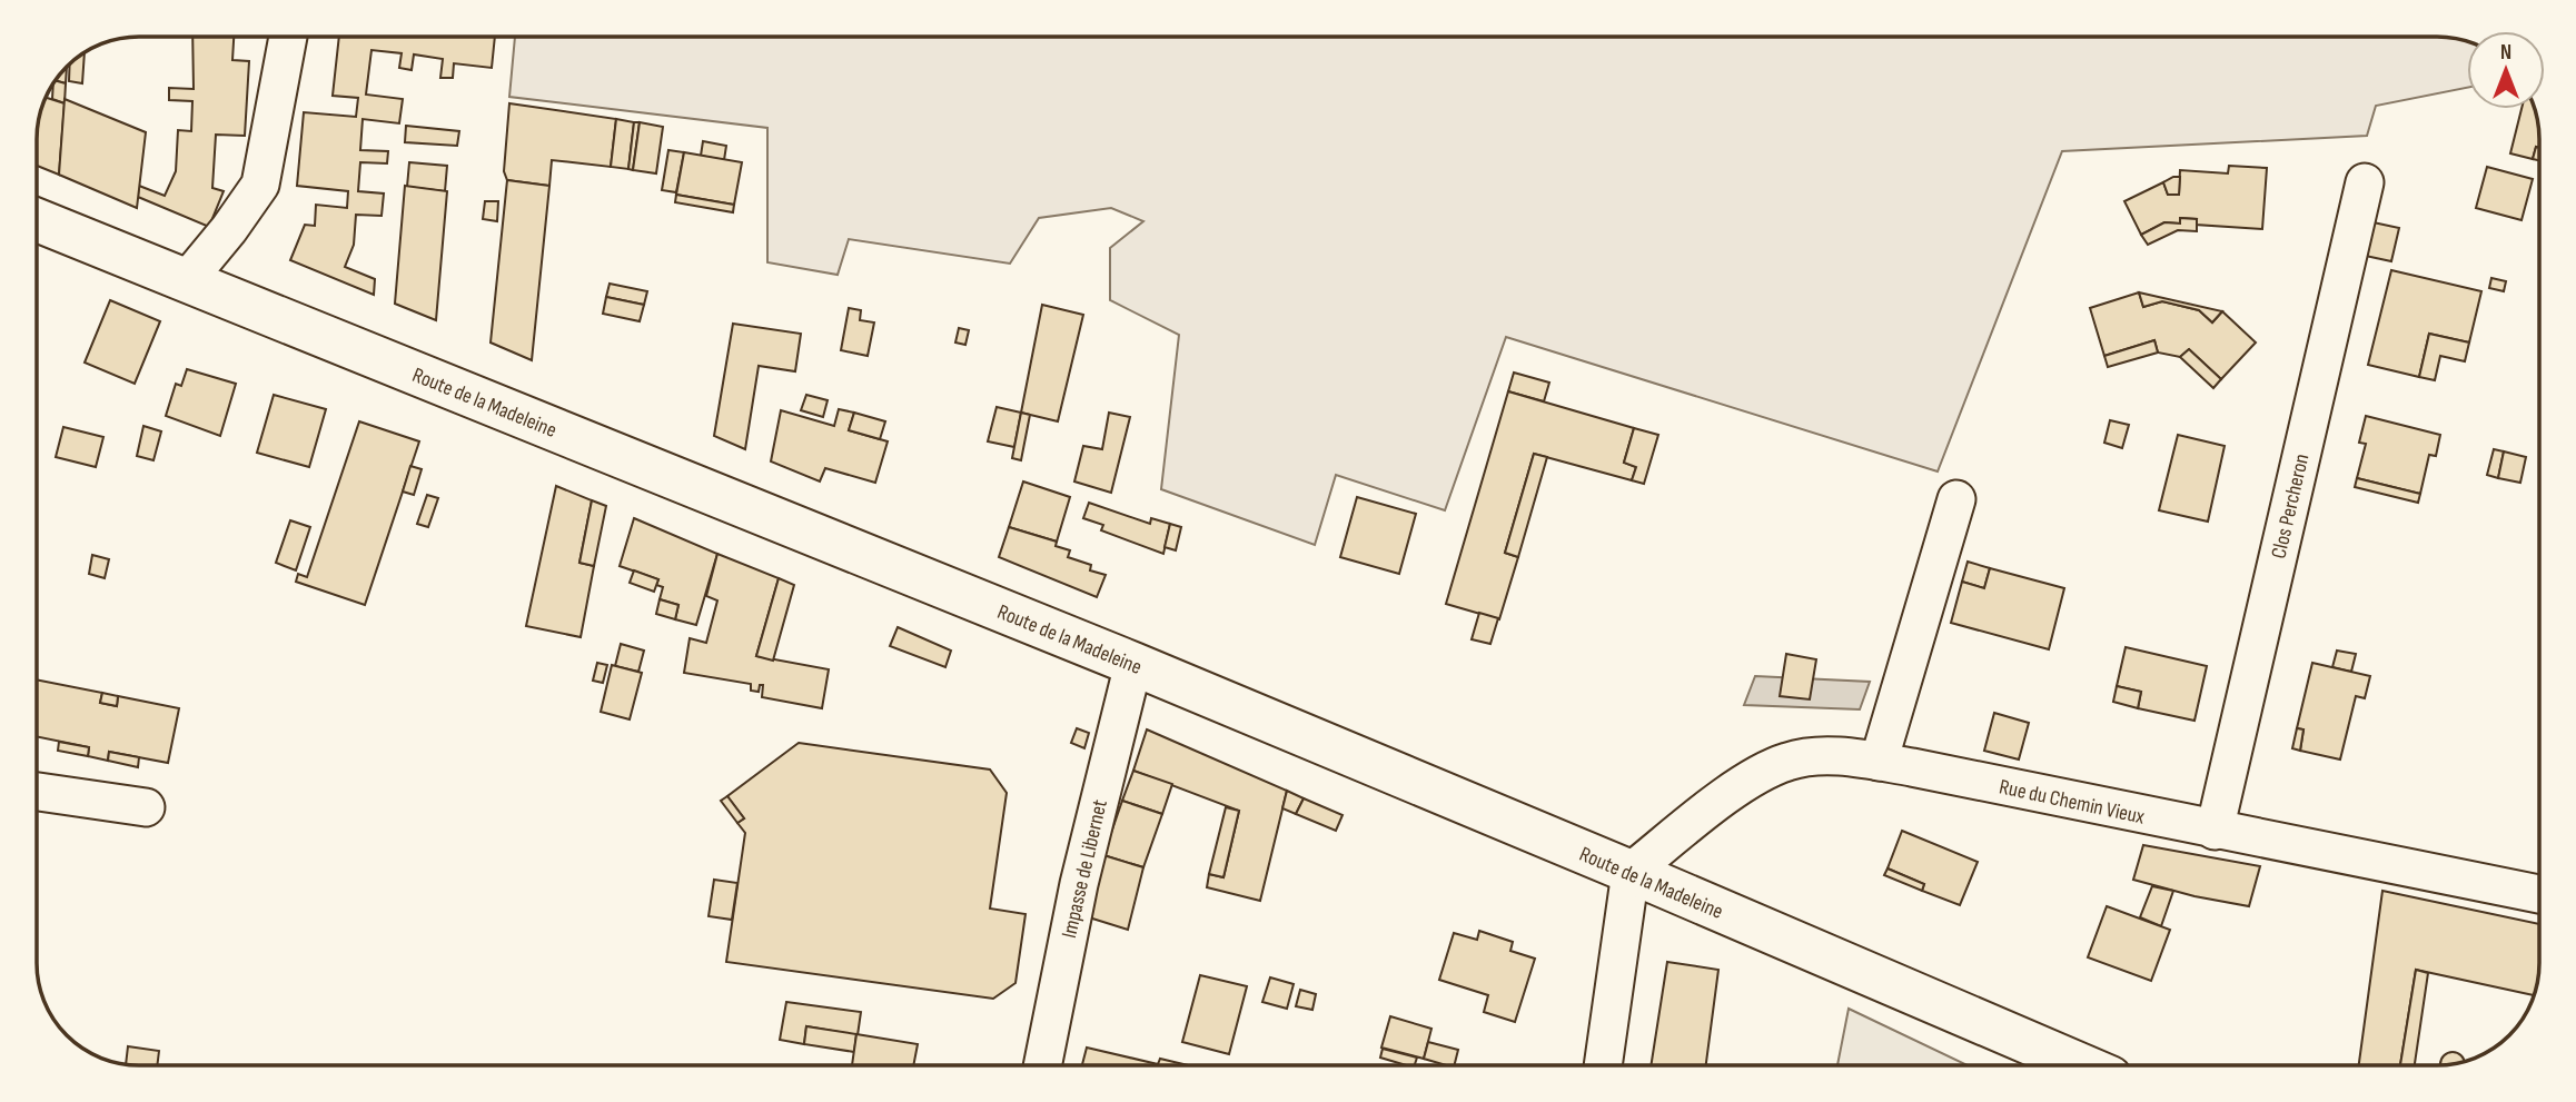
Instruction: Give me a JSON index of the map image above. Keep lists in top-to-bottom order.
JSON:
{
  "streets": {
    "main road": ["Route de la Madeleine"],
    "street": ["Clos Percheron", "Rue du Chemin Vieux", "Impasse de Libernet"]
  },
  "crossings": [
    ["Route de la Madeleine", "Rue du Chemin Vieux"],
    ["Route de la Madeleine", "Impasse de Libernet"],
    ["Clos Percheron", "Rue du Chemin Vieux"]
  ],
  "north": "top"
}
